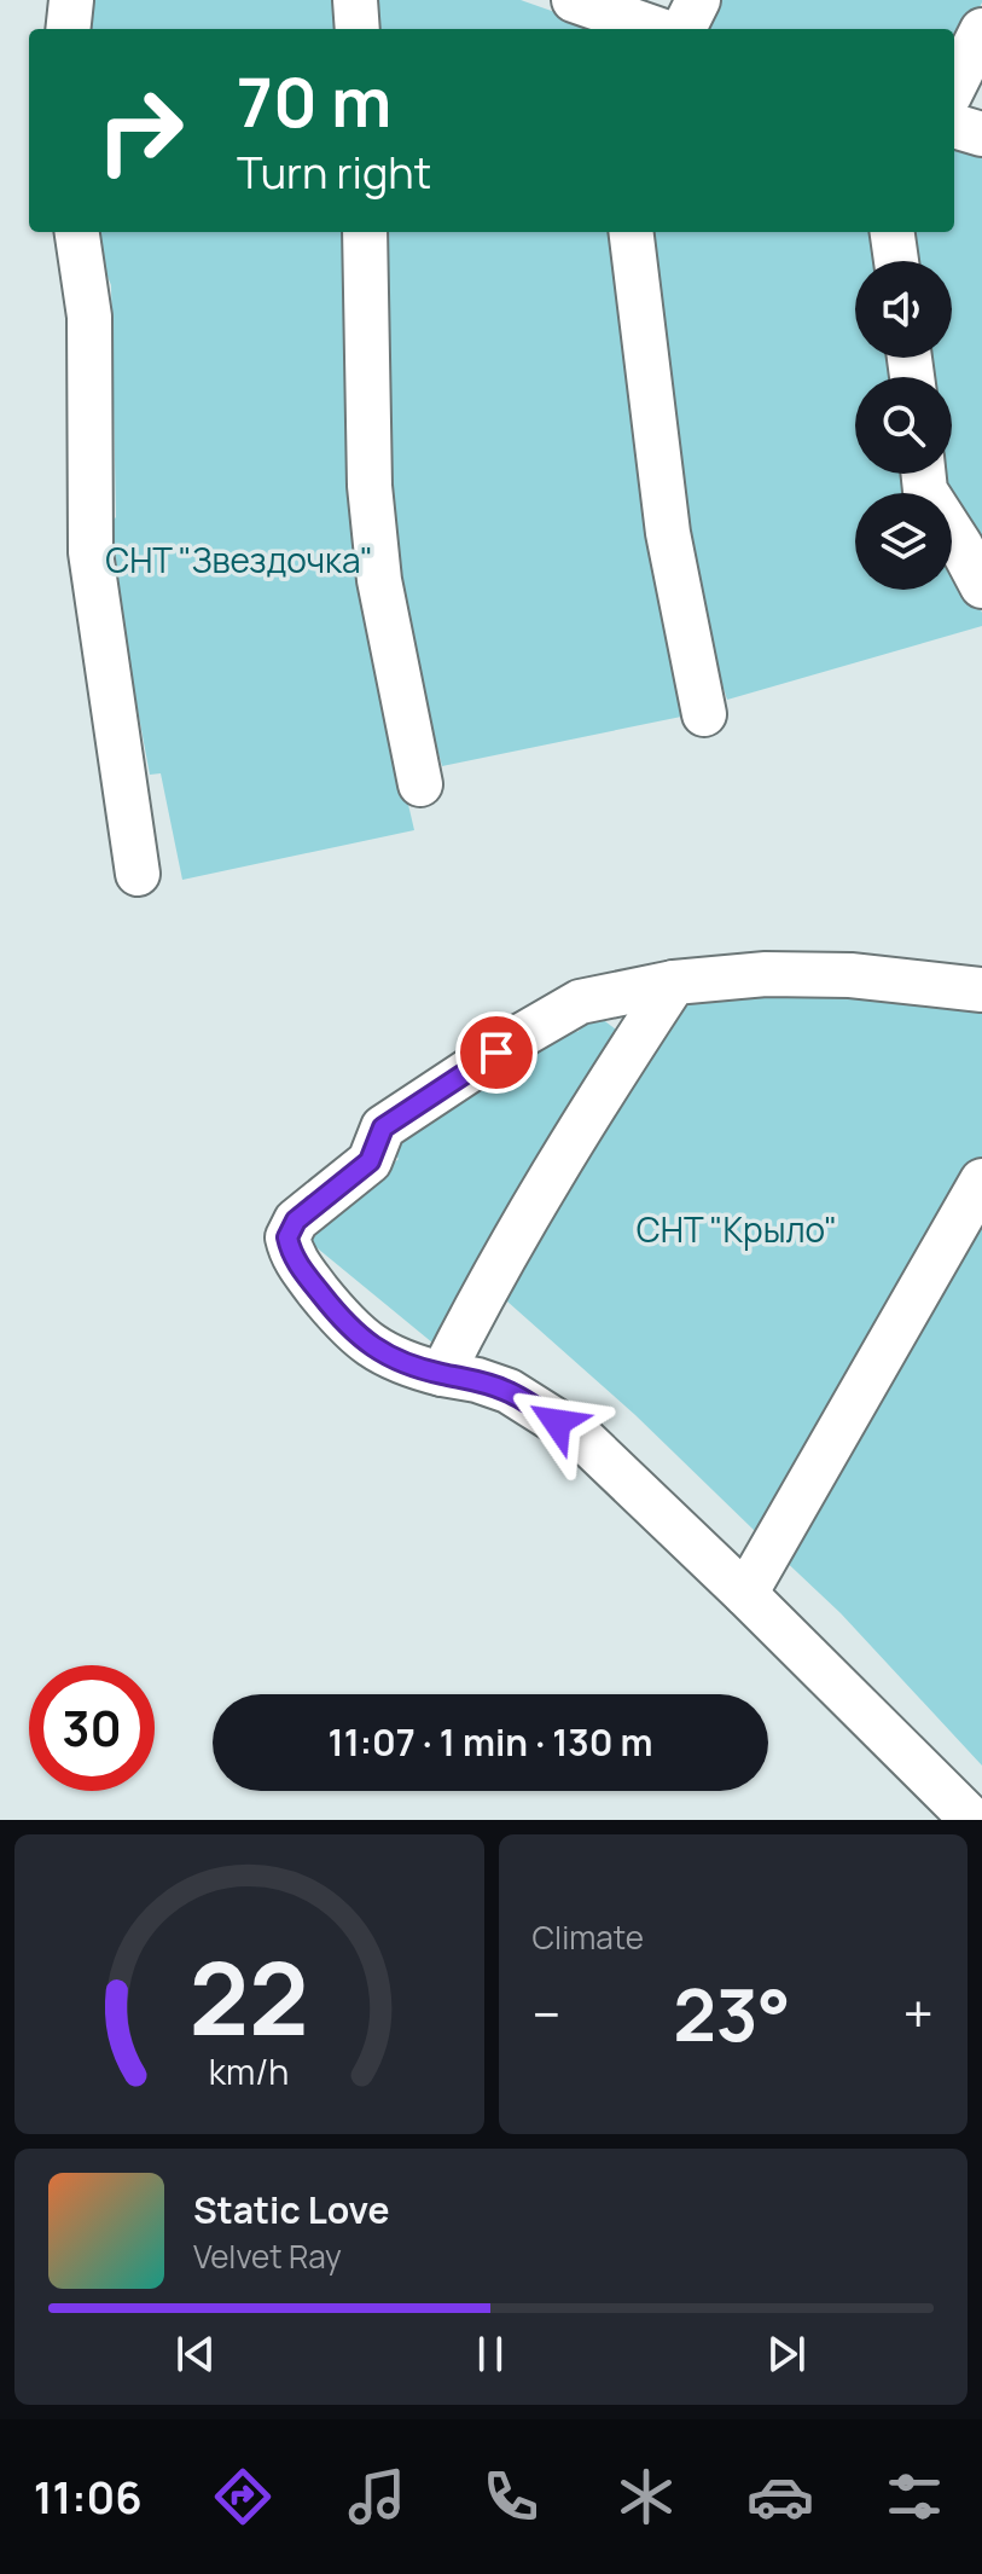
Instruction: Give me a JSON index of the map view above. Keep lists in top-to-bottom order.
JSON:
{
  "parks": ["СНТ \"Звездочка\"", "СНТ \"Крыло\""],
  "page": {
    "turn": ["70 m", "Turn right"],
    "limit": "30",
    "trip": "11:07 · 1 min · 130 m",
    "tile": "Climate",
    "heat": ["−", "23°", "+"],
    "song": ["Static Love", "Velvet Ray"],
    "tabs": "11:06",
    "gauge": ["22", "km/h"]
  }
}
